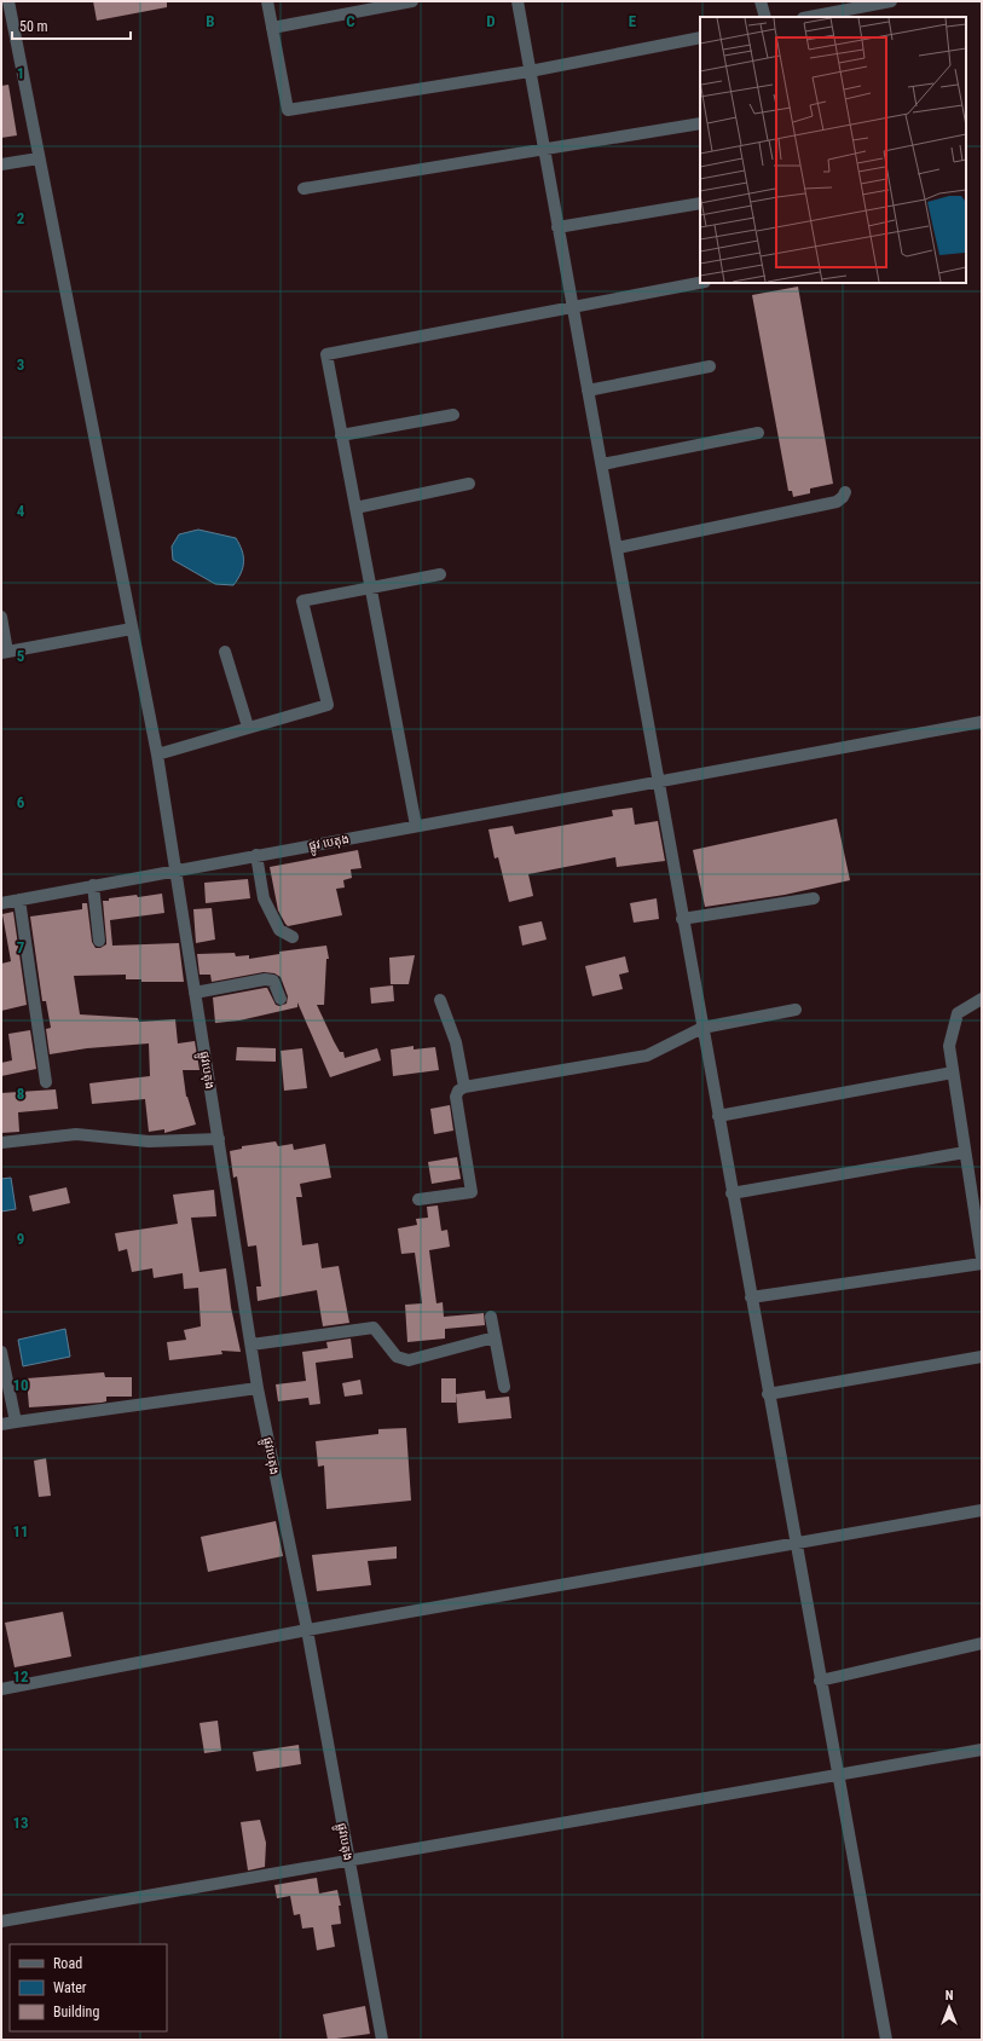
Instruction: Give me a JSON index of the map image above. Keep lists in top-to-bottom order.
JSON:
{
  "streets": {
    "street": ["ផ្លូវ បេតុង", "ផ្លូវបេតុង"]
  },
  "crossings": [
    ["ផ្លូវ បេតុង", "ផ្លូវបេតុង"]
  ],
  "legend": ["Road", "Water", "Building"],
  "scale_bar": "50 m",
  "north": "top",
  "grid": {
    "columns": [
      "B",
      "C",
      "D",
      "E"
    ],
    "rows": [
      "1",
      "2",
      "3",
      "4",
      "5",
      "6",
      "7",
      "8",
      "9",
      "10",
      "11",
      "12",
      "13"
    ]
  }
}
